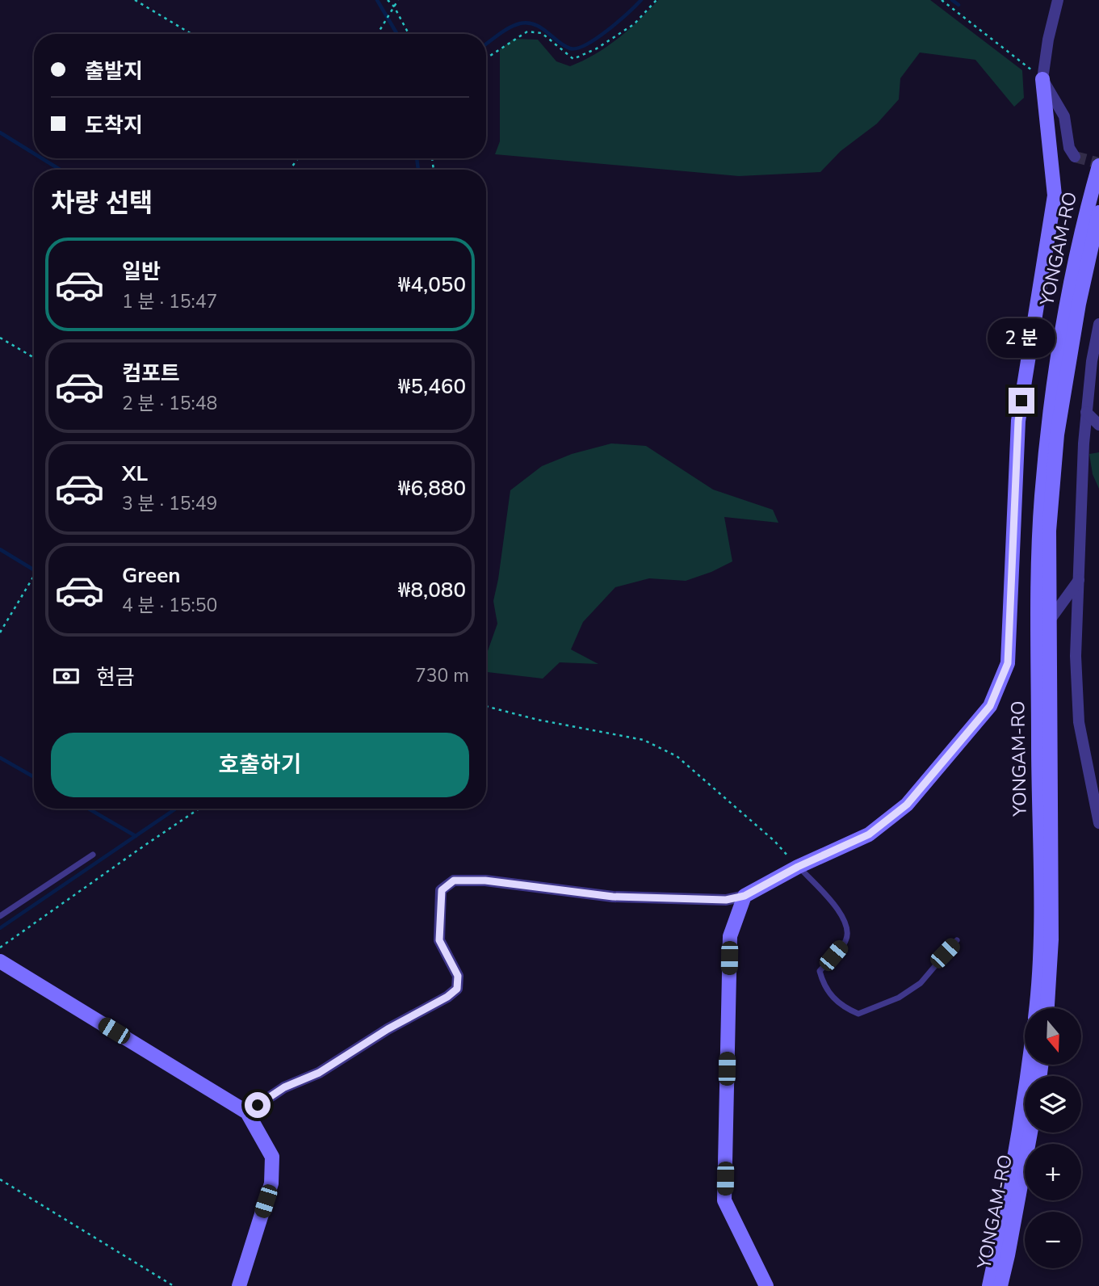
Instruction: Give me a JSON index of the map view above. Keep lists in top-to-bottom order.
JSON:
{
  "streets": {
    "main road": ["YONGAM-RO"]
  },
  "north": "bottom",
  "page": {
    "banner": ["출발지", "도착지"],
    "heading": "차량 선택",
    "list": [
      {
        "name": "일반",
        "note": "1 분 · 15:47",
        "value": "₩4,050"
      },
      {
        "name": "컴포트",
        "note": "2 분 · 15:48",
        "value": "₩5,460"
      },
      {
        "name": "XL",
        "note": "3 분 · 15:49",
        "value": "₩6,880"
      },
      {
        "name": "Green",
        "note": "4 분 · 15:50",
        "value": "₩8,080"
      }
    ],
    "bubble": "2 분",
    "pay": ["현금", "730 m"],
    "buttons": "호출하기",
    "map_buttons": ["+", "−"]
  }
}
